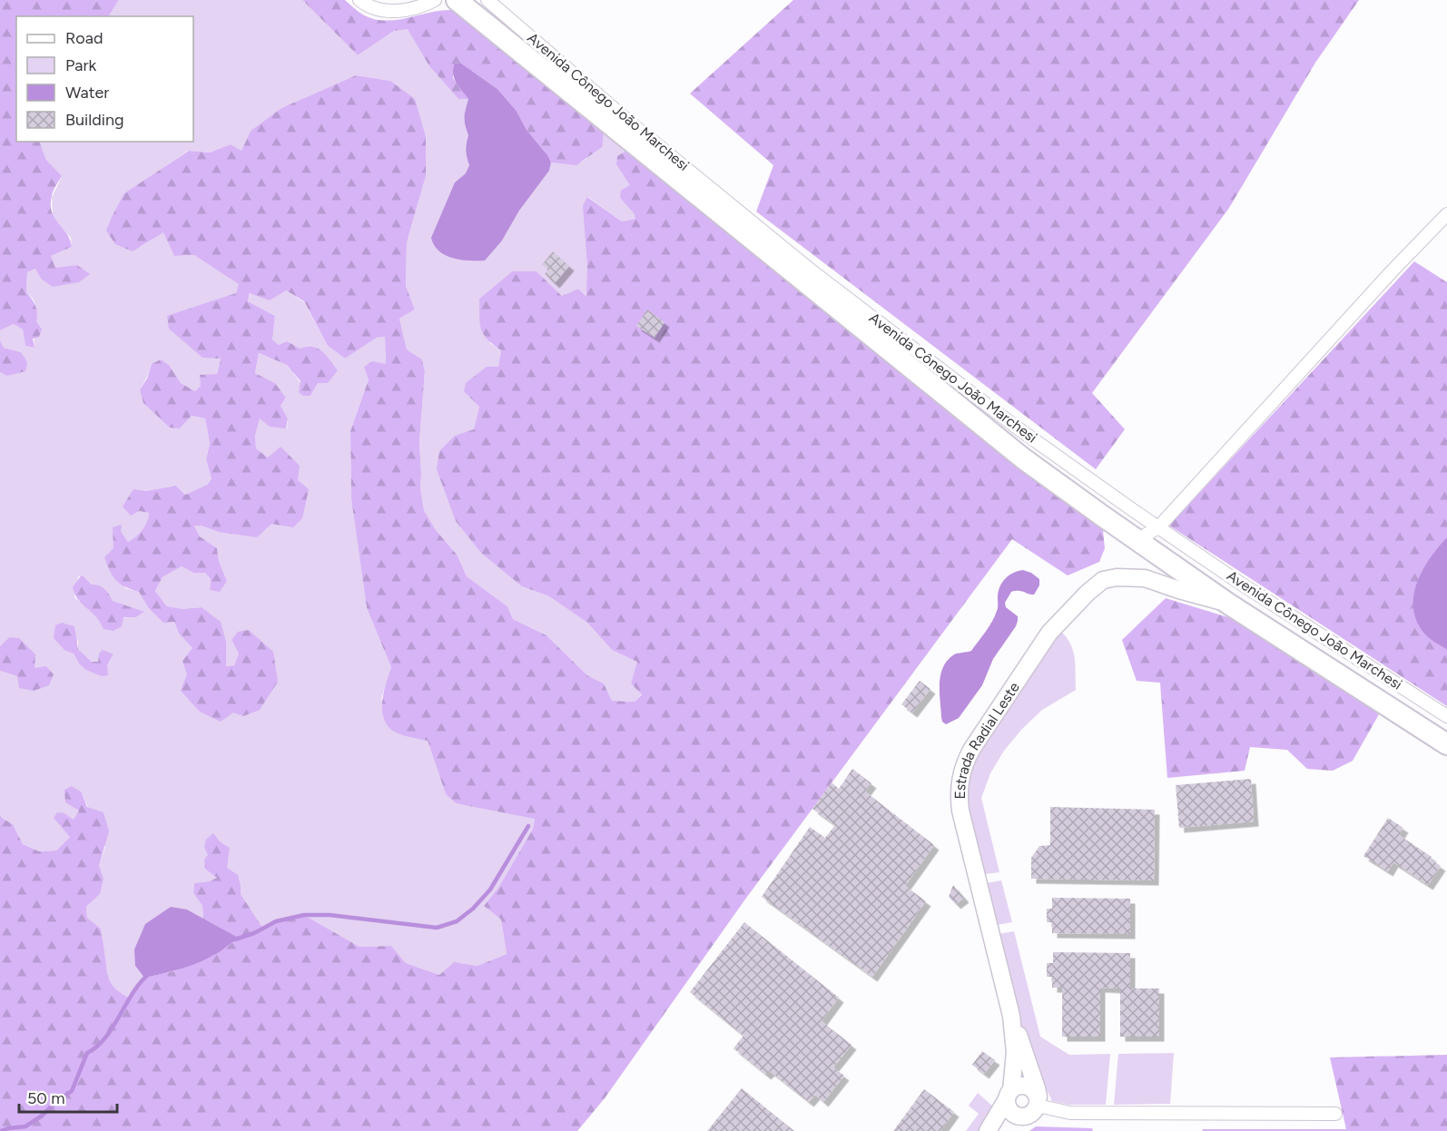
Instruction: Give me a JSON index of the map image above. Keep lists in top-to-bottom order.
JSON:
{
  "streets": {
    "street": ["Avenida Cônego João Marchesi", "Estrada Radial Leste"]
  },
  "legend": [
    "Road",
    "Park",
    "Water",
    "Building"
  ],
  "scale_bar": "50 m"
}
